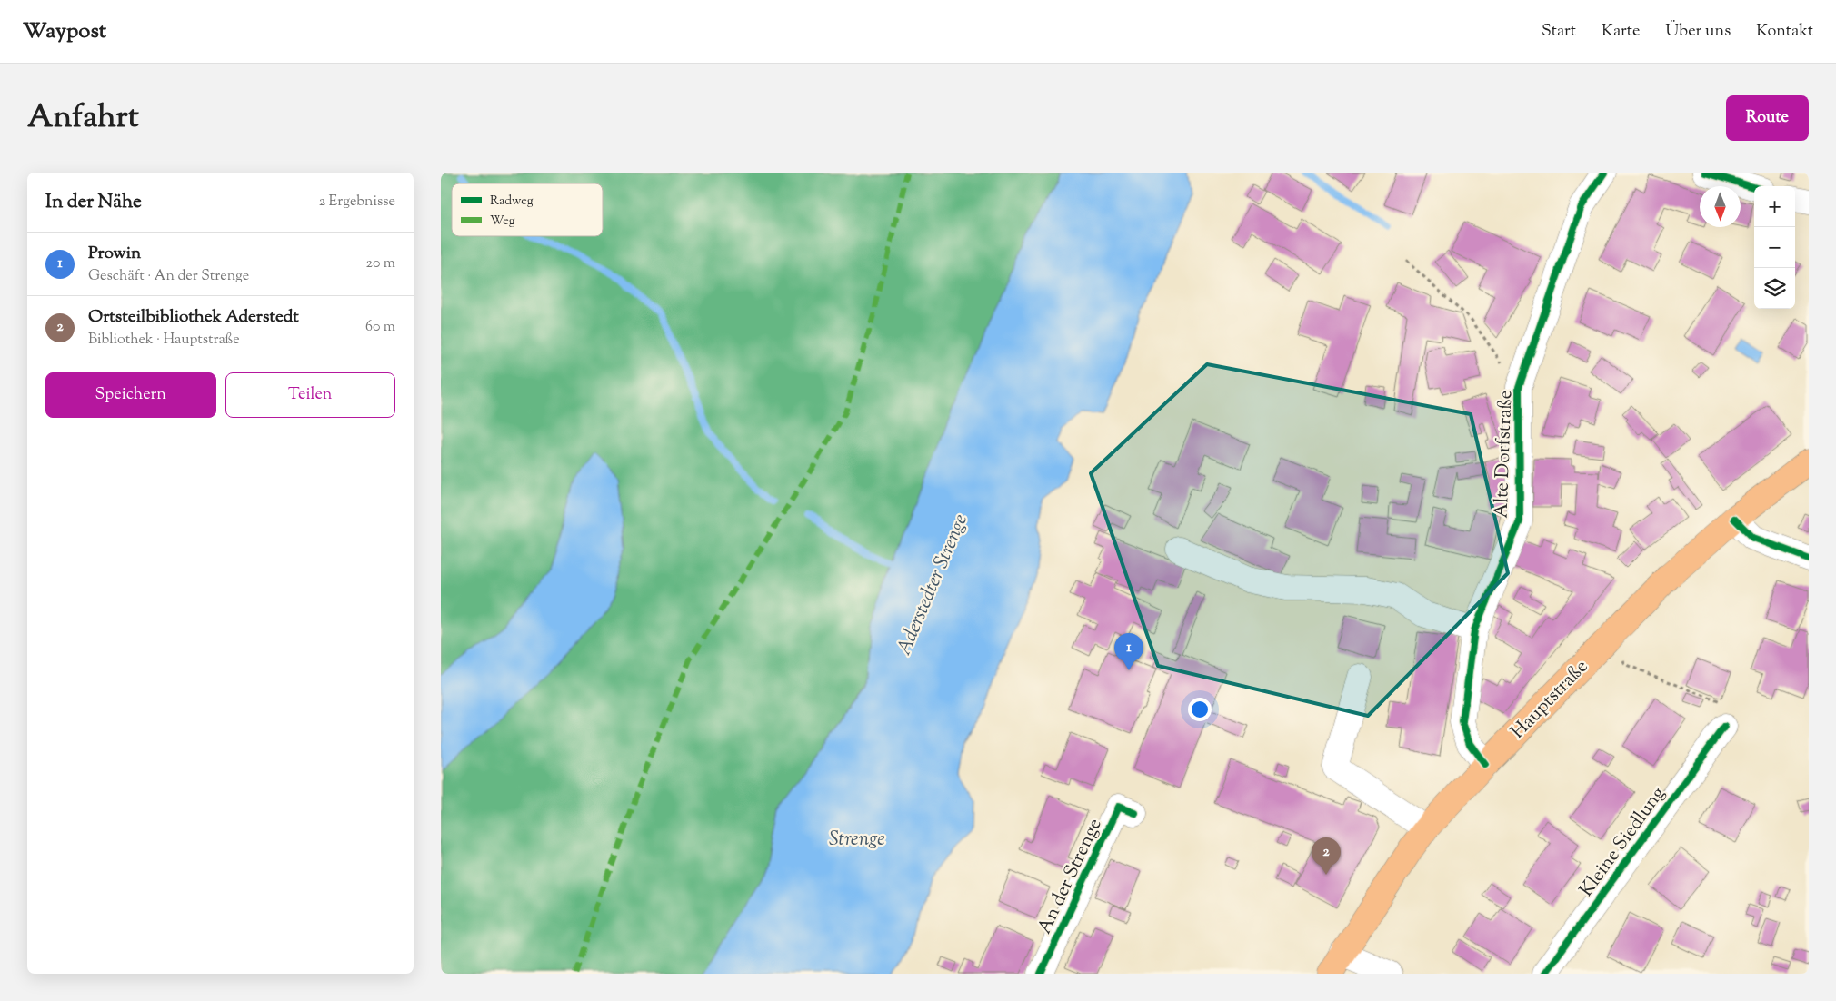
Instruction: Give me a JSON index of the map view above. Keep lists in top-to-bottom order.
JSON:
{
  "streets": {
    "main road": ["Hauptstraße"],
    "street": ["Alte Dorfstraße", "Kleine Siedlung", "An der Strenge"]
  },
  "crossings": [
    ["Alte Dorfstraße", "Hauptstraße"]
  ],
  "water": ["Aderstedter Strenge", "Strenge"],
  "legend": ["Radweg", "Weg"],
  "north": "bottom",
  "page": {
    "header": "Waypost",
    "nav": [
      "Start",
      "Karte",
      "Über uns",
      "Kontakt"
    ],
    "title": "Anfahrt",
    "buttons": [
      "Route",
      ["Speichern", "Teilen"]
    ],
    "heading": ["In der Nähe", "2 Ergebnisse"],
    "map_buttons": ["+", "−"],
    "list": [
      {
        "mark": "1",
        "name": "Prowin",
        "note": "Geschäft · An der Strenge",
        "value": "20 m"
      },
      {
        "mark": "2",
        "name": "Ortsteilbibliothek Aderstedt",
        "note": "Bibliothek · Hauptstraße",
        "value": "60 m"
      }
    ],
    "pins": ["1", "2"]
  }
}
